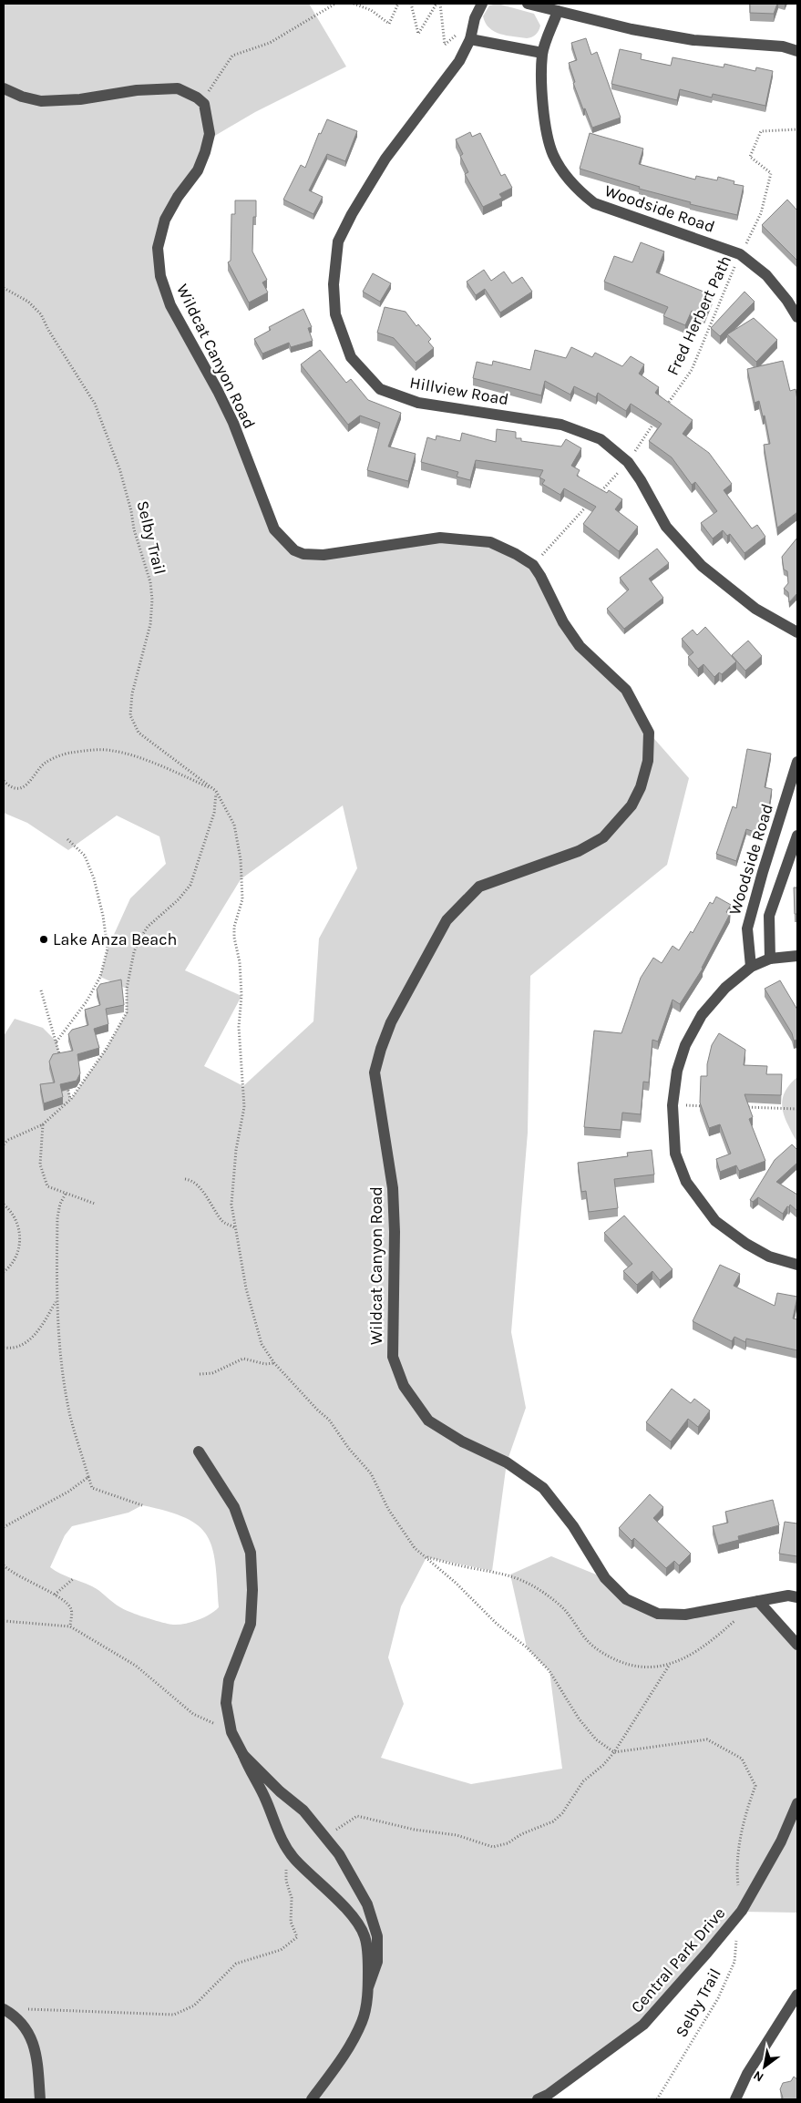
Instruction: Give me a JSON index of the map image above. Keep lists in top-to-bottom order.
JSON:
{
  "streets": {
    "street": [
      "Woodside Road",
      "Wildcat Canyon Road",
      "Hillview Road",
      "Central Park Drive"
    ],
    "path": ["Fred Herbert Path", "Selby Trail"]
  },
  "crossings": [
    ["Woodside Road", "Fred Herbert Path"]
  ],
  "places": ["Lake Anza Beach"],
  "north": "bottom left"
}
